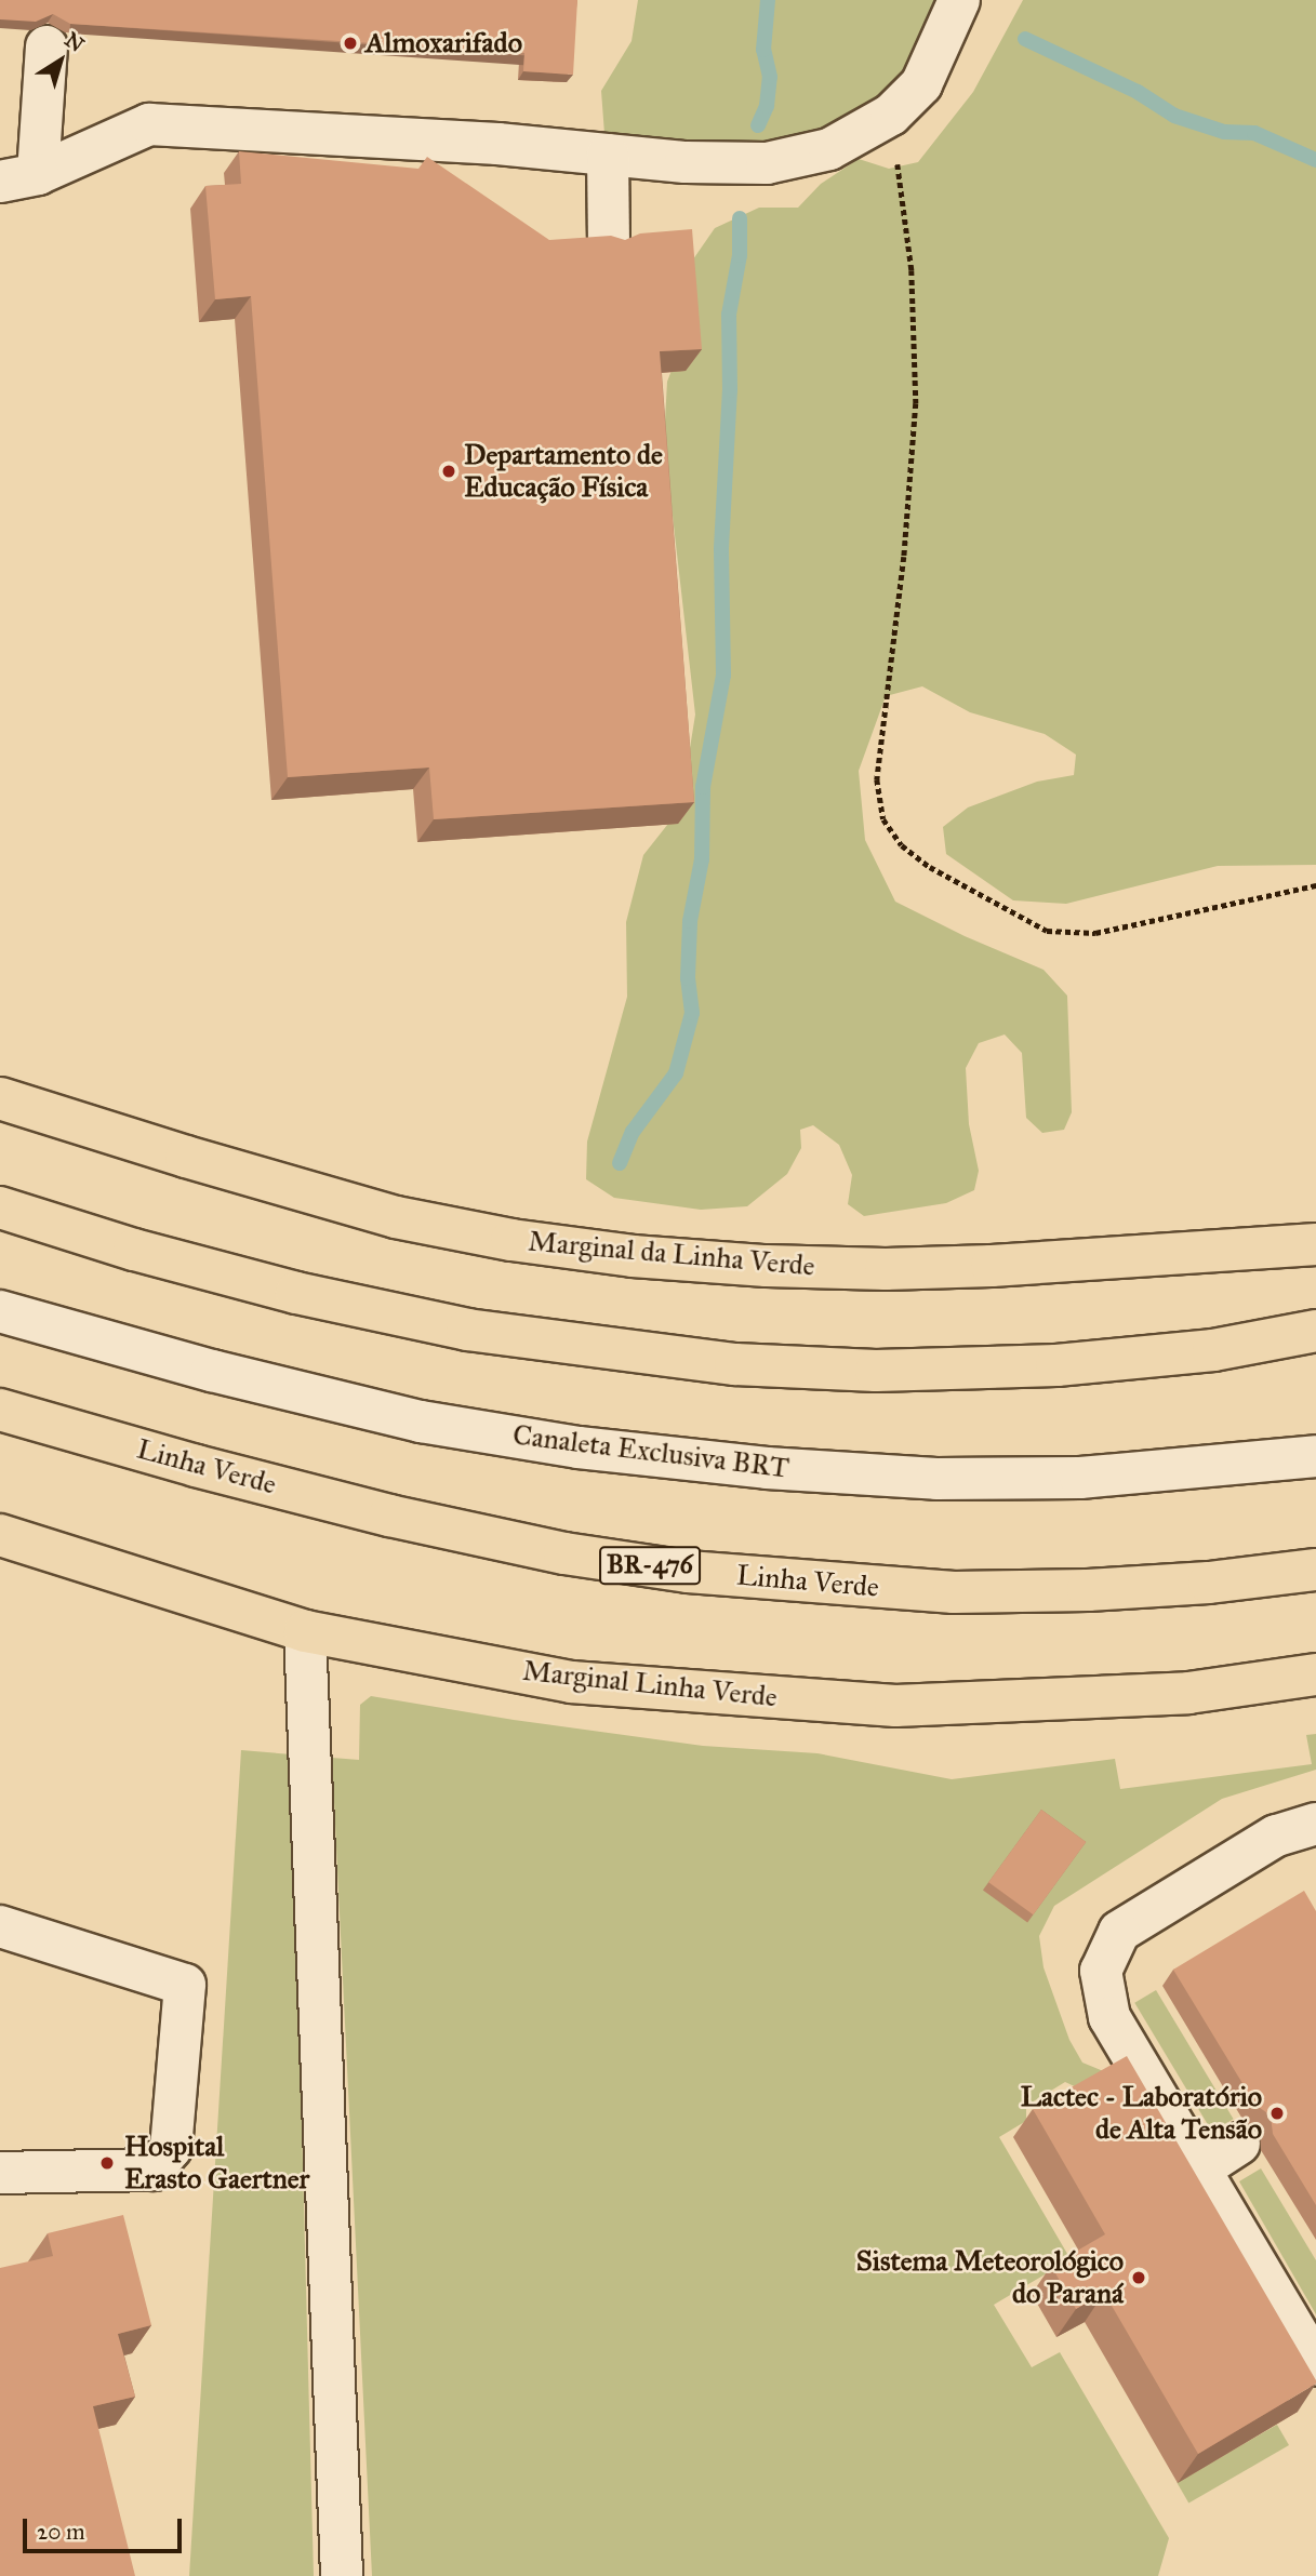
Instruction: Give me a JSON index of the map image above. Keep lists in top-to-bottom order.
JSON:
{
  "streets": {
    "main road": [
      "Marginal da Linha Verde",
      "Linha Verde",
      "BR-476",
      "Marginal Linha Verde"
    ],
    "lane": ["Canaleta Exclusiva BRT"]
  },
  "places": [
    "Almoxarifado",
    "Departamento de Educação Física",
    "Lactec - Laboratório de Alta Tensão",
    "Hospital Erasto Gaertner",
    "Sistema Meteorológico do Paraná"
  ],
  "scale_bar": "20 m",
  "north": "top right"
}
